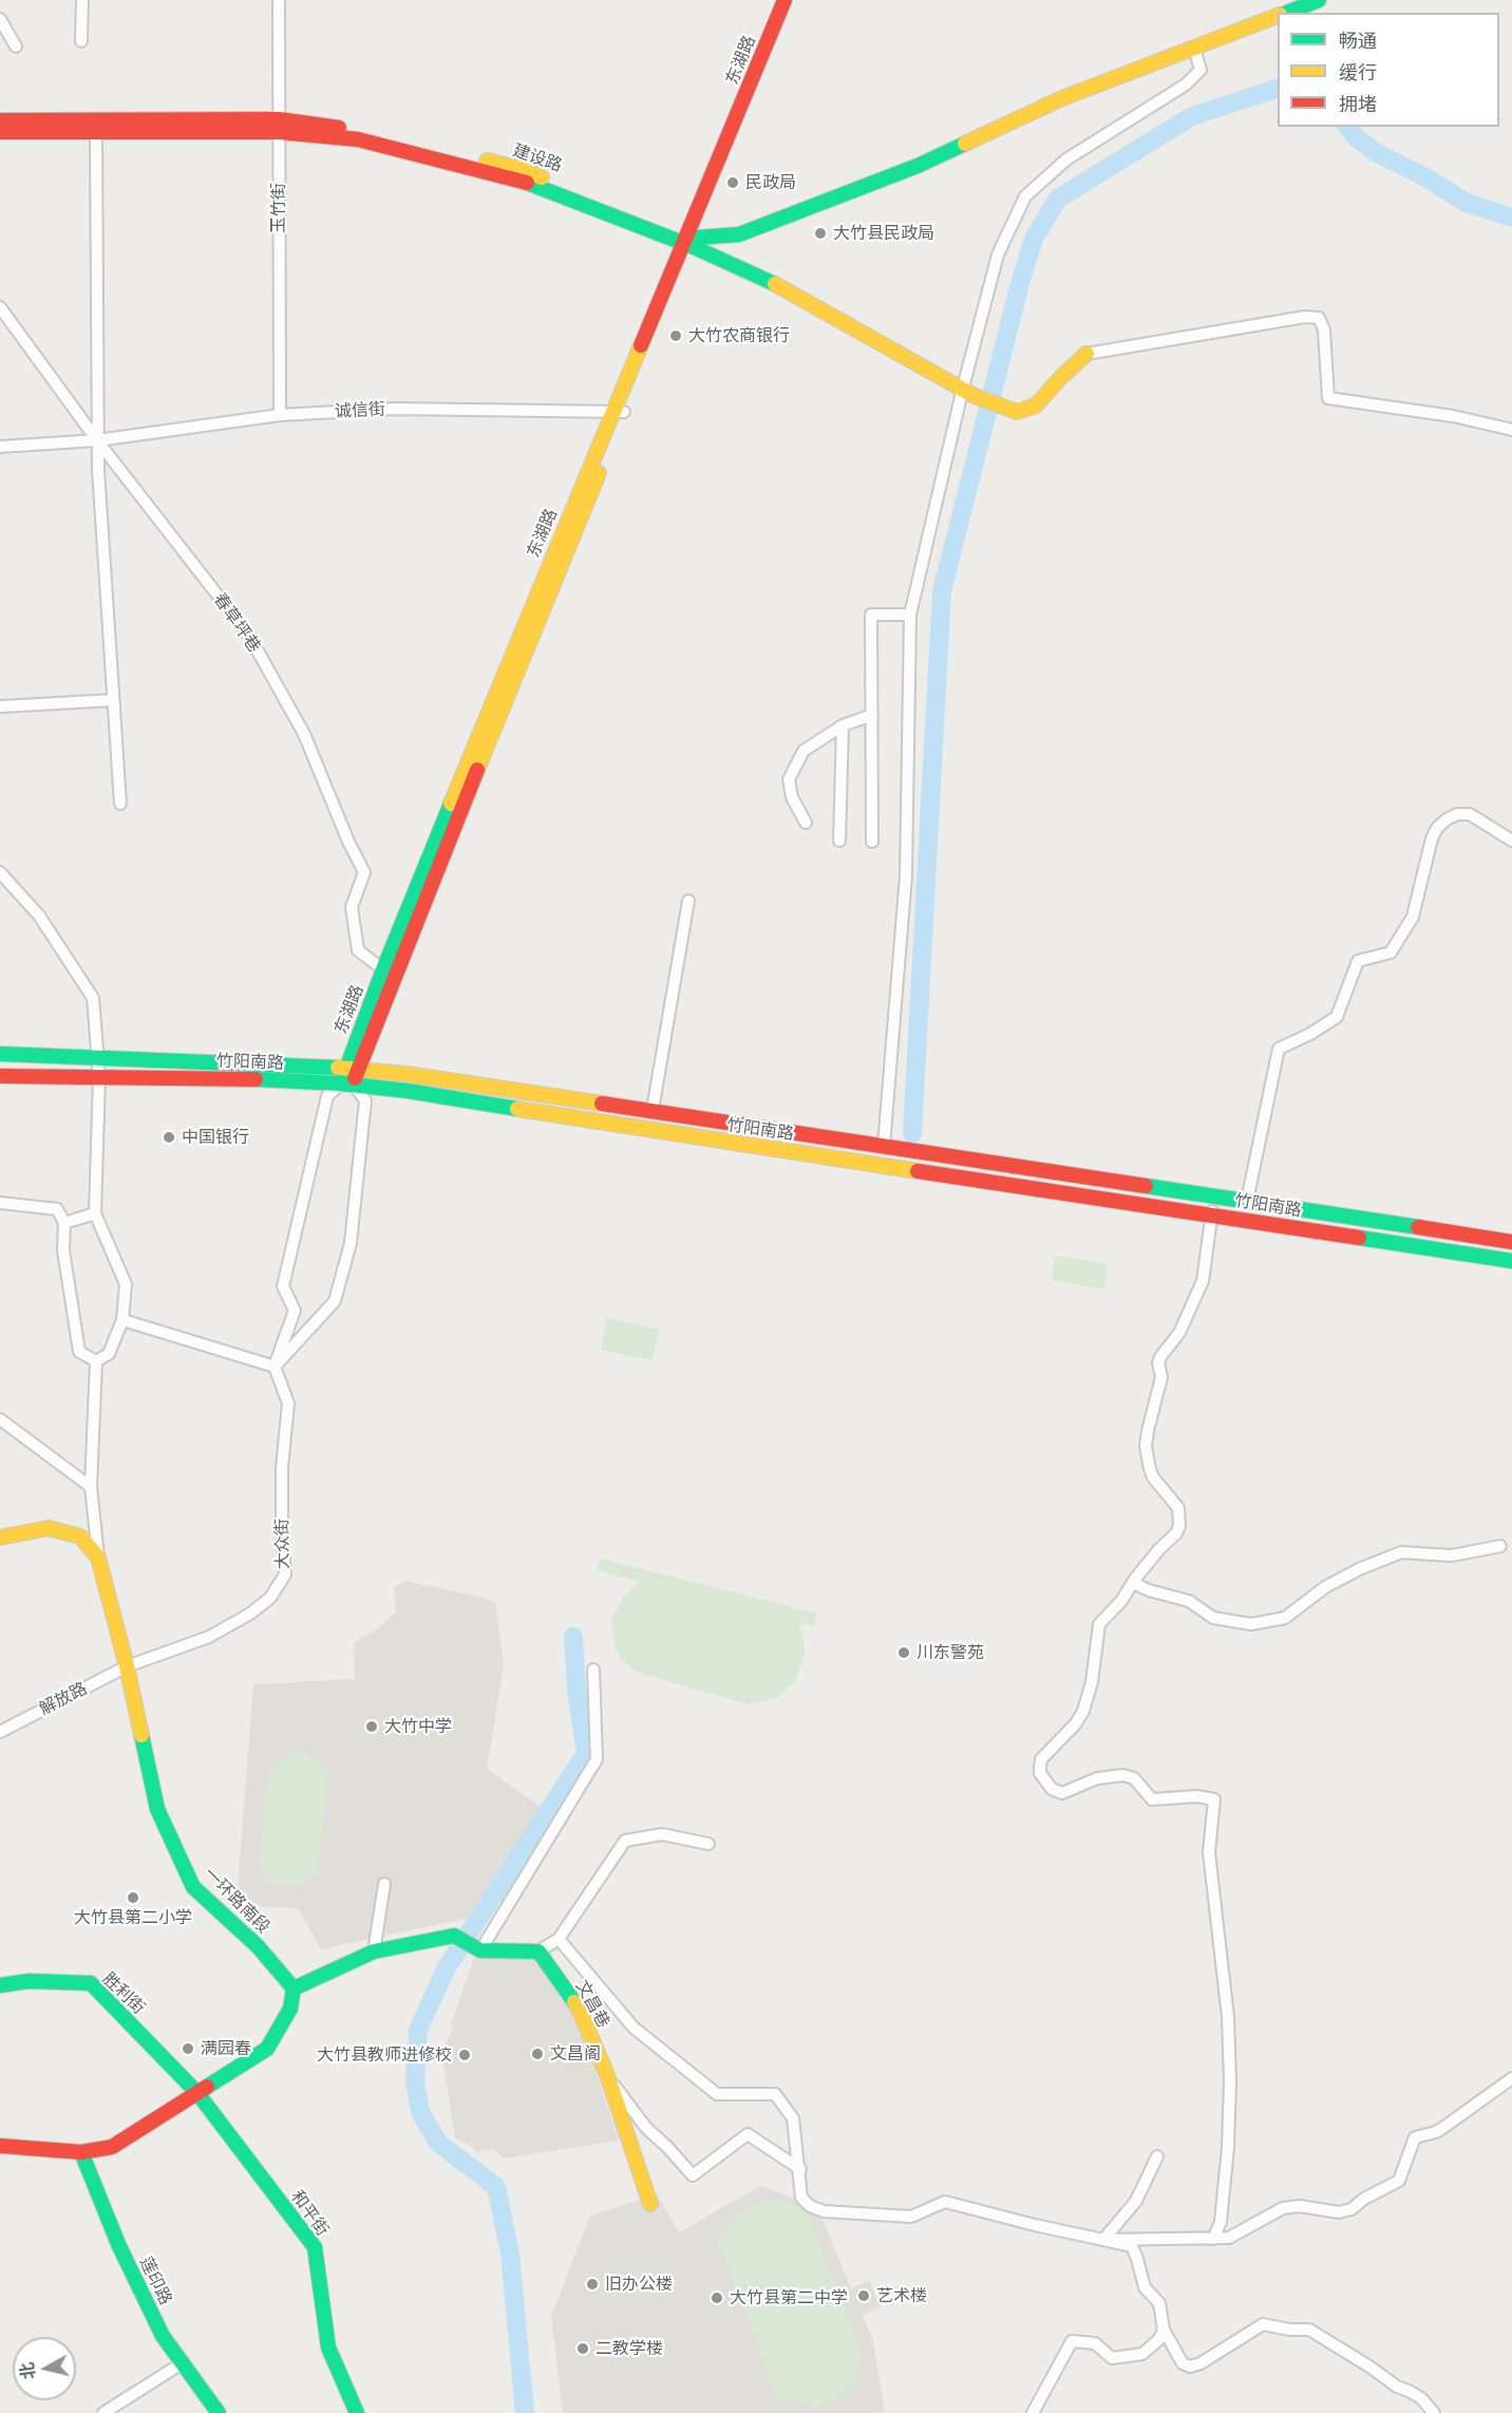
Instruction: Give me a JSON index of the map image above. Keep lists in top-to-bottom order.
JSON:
{
  "streets": {
    "main road": [
      "东湖路",
      "建设路",
      "竹阳南路",
      "一环路南段",
      "胜利街",
      "文昌巷",
      "和平街",
      "莲印路"
    ],
    "street": [
      "玉竹街",
      "诚信街",
      "春草坪巷",
      "大众街",
      "解放路"
    ]
  },
  "crossings": [
    ["东湖路", "建设路"],
    ["东湖路", "诚信街"],
    ["东湖路", "春草坪巷"],
    ["东湖路", "竹阳南路"],
    ["建设路", "玉竹街"],
    ["玉竹街", "诚信街"],
    ["诚信街", "春草坪巷"],
    ["大众街", "解放路"],
    ["大众街", "一环路南段"],
    ["解放路", "一环路南段"],
    ["胜利街", "和平街"]
  ],
  "places": [
    "民政局",
    "大竹县民政局",
    "大竹农商银行",
    "中国银行",
    "川东警苑",
    "大竹中学",
    "大竹县第二小学",
    "满园春",
    "文昌阁",
    "大竹县教师进修校",
    "旧办公楼",
    "艺术楼",
    "大竹县第二中学",
    "二教学楼"
  ],
  "legend": ["畅通", "缓行", "拥堵"],
  "north": "left"
}
